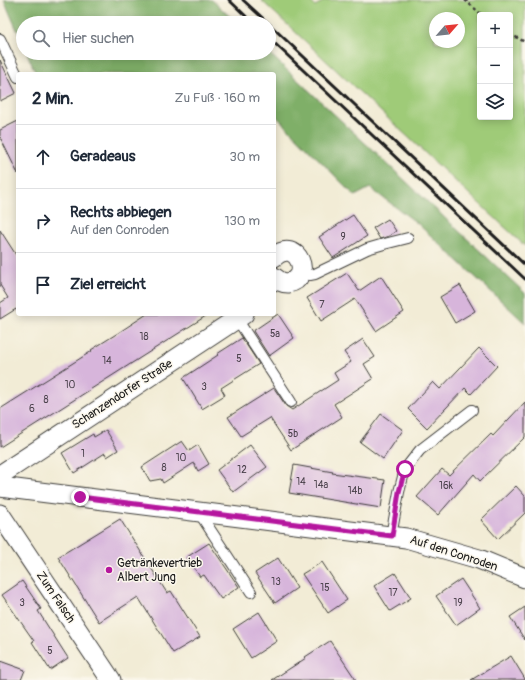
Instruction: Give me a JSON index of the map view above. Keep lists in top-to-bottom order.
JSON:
{
  "streets": {
    "street": ["Schanzendorfer Straße", "Auf den Conroden", "Zum Falsch"]
  },
  "places": ["Getränkevertrieb Albert Jung"],
  "house_numbers": [
    "9",
    "7",
    "5a",
    "18",
    "5",
    "14",
    "10",
    "3",
    "8",
    "6",
    "5b",
    "1",
    "10",
    "8",
    "12",
    "14",
    "14a",
    "16k",
    "14b",
    "13",
    "15",
    "17",
    "3",
    "19",
    "5"
  ],
  "north": "top right",
  "page": {
    "map_buttons": ["+", "−"],
    "search": "Hier suchen",
    "heading": ["2 Min.", "Zu Fuß · 160 m"],
    "list": [
      ["Geradeaus", "30 m"],
      ["Rechts abbiegen", "Auf den Conroden", "130 m"],
      "Ziel erreicht"
    ]
  }
}
